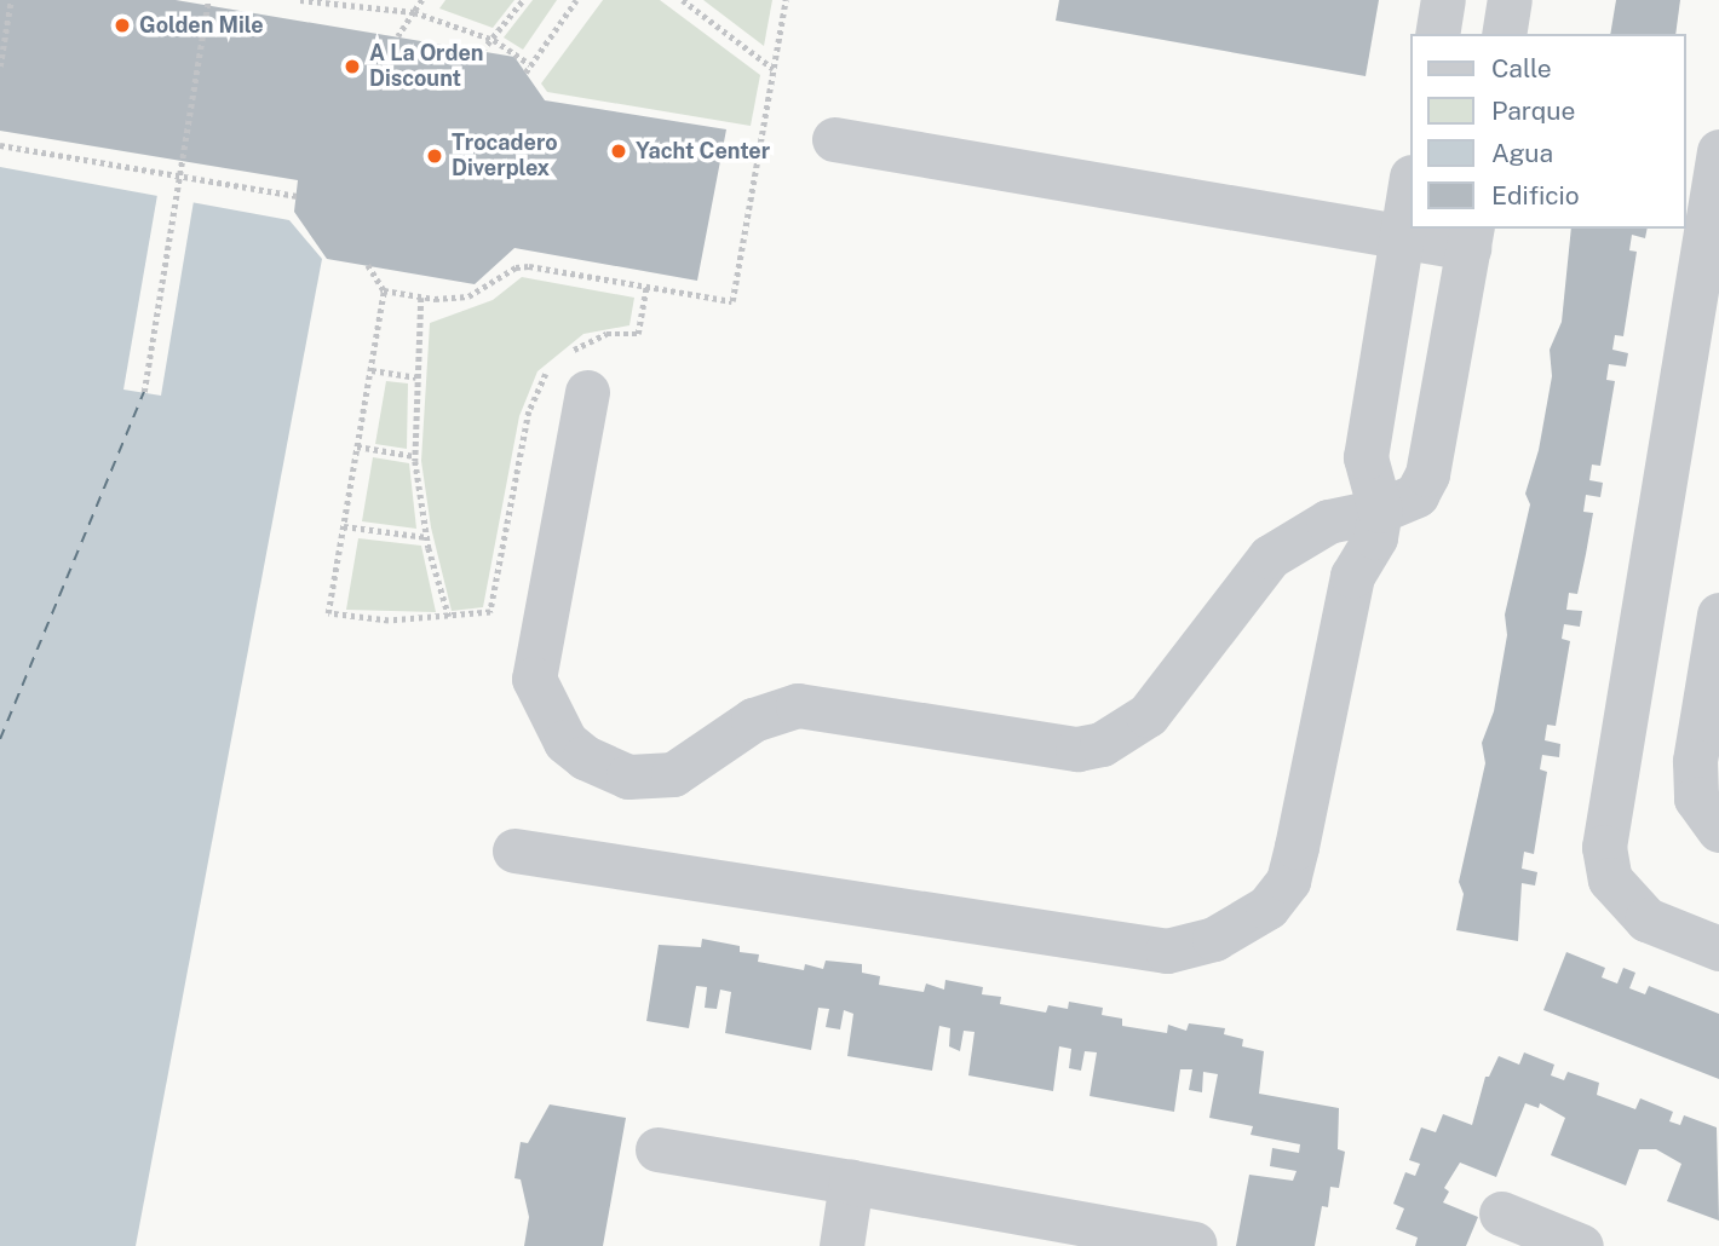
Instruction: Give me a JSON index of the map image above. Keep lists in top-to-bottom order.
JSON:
{
  "places": [
    "Golden Mile",
    "A La Orden Discount",
    "Yacht Center",
    "Trocadero Diverplex"
  ],
  "legend": [
    "Calle",
    "Parque",
    "Agua",
    "Edificio"
  ]
}
